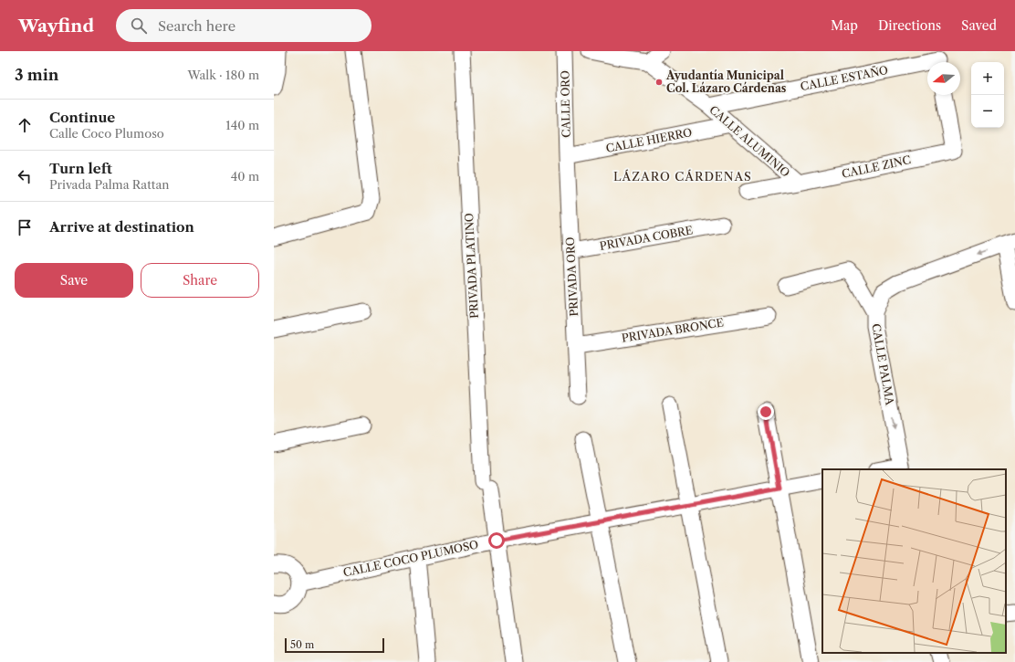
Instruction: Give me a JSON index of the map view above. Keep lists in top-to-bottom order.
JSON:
{
  "streets": {
    "street": [
      "CALLE ESTAÑO",
      "CALLE ORO",
      "CALLE HIERRO",
      "CALLE ALUMINIO",
      "CALLE ZINC",
      "PRIVADA COBRE",
      "PRIVADA PLATINO",
      "PRIVADA ORO",
      "PRIVADA BRONCE",
      "CALLE PALMA",
      "CALLE COCO PLUMOSO"
    ]
  },
  "crossings": [
    ["CALLE ESTAÑO", "CALLE ALUMINIO"],
    ["CALLE ORO", "CALLE HIERRO"],
    ["CALLE ORO", "PRIVADA ORO"],
    ["CALLE HIERRO", "CALLE ALUMINIO"],
    ["CALLE HIERRO", "PRIVADA ORO"],
    ["CALLE ALUMINIO", "CALLE ZINC"],
    ["PRIVADA COBRE", "PRIVADA ORO"],
    ["PRIVADA PLATINO", "CALLE COCO PLUMOSO"],
    ["PRIVADA ORO", "PRIVADA BRONCE"]
  ],
  "districts": ["LÁZARO CÁRDENAS"],
  "places": ["Ayudantía Municipal Col. Lázaro Cárdenas"],
  "scale_bar": "50 m",
  "north": "left",
  "page": {
    "header": "Wayfind",
    "search": "Search here",
    "nav": ["Map", "Directions", "Saved"],
    "heading": ["3 min", "Walk · 180 m"],
    "map_buttons": ["+", "−"],
    "list": [
      ["Continue", "Calle Coco Plumoso", "140 m"],
      ["Turn left", "Privada Palma Rattan", "40 m"],
      "Arrive at destination"
    ],
    "buttons": ["Save", "Share"],
    "scale": "50 m"
  }
}
